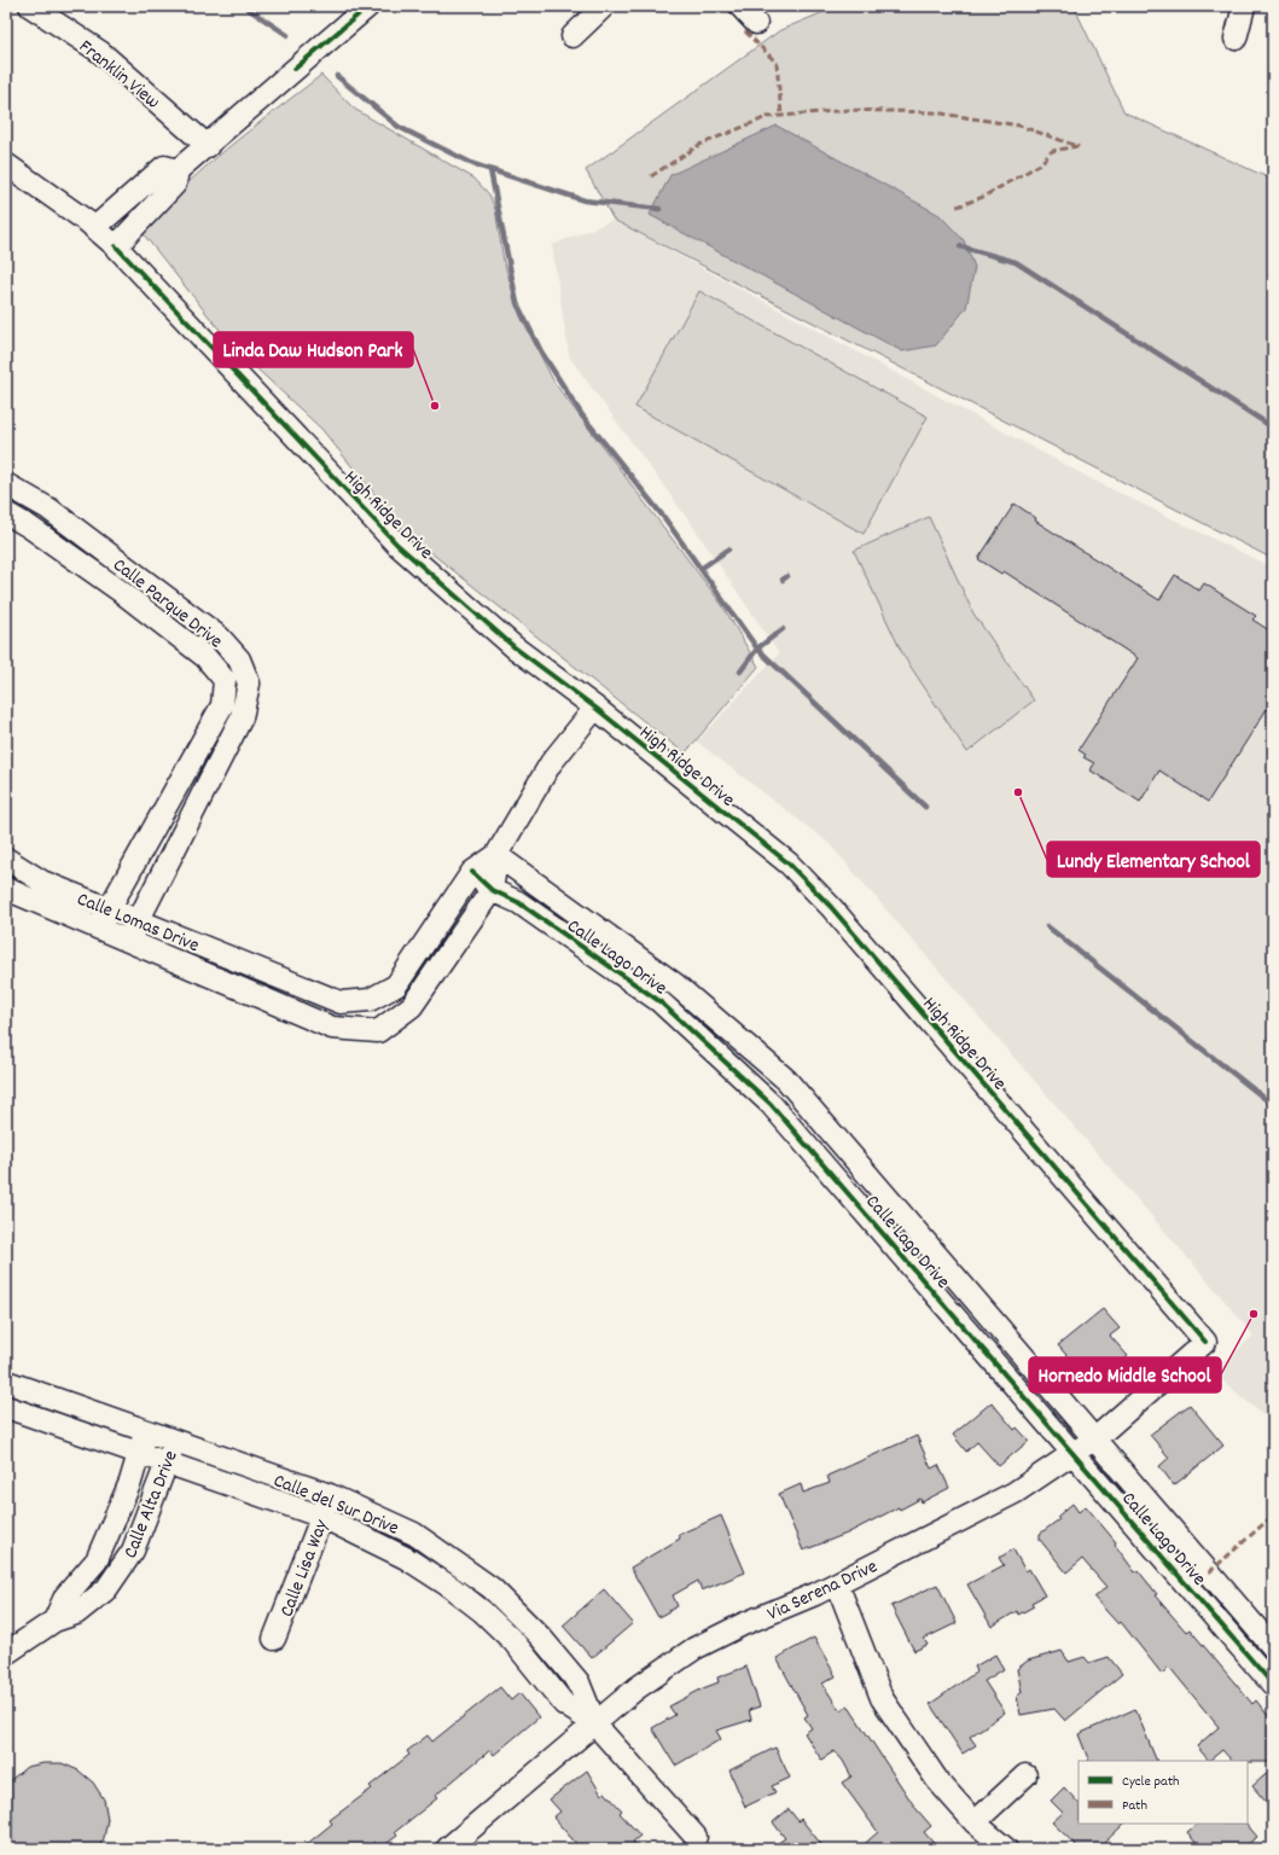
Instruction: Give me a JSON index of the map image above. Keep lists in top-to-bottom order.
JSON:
{
  "streets": {
    "street": [
      "Franklin View",
      "High Ridge Drive",
      "Calle Parque Drive",
      "Calle Lomas Drive",
      "Calle Lago Drive",
      "Calle del Sur Drive",
      "Calle Alta Drive",
      "Calle Lisa Way",
      "Via Serena Drive"
    ]
  },
  "crossings": [
    ["High Ridge Drive", "Calle Lomas Drive"],
    ["High Ridge Drive", "Via Serena Drive"],
    ["Calle Parque Drive", "Calle Lomas Drive"],
    ["Calle Lomas Drive", "Calle Lago Drive"],
    ["Calle Lago Drive", "Via Serena Drive"],
    ["Calle del Sur Drive", "Calle Alta Drive"],
    ["Calle del Sur Drive", "Calle Lisa Way"],
    ["Calle del Sur Drive", "Via Serena Drive"]
  ],
  "places": ["Linda Daw Hudson Park", "Lundy Elementary School", "Hornedo Middle School"],
  "legend": ["Cycle path", "Path"]
}
